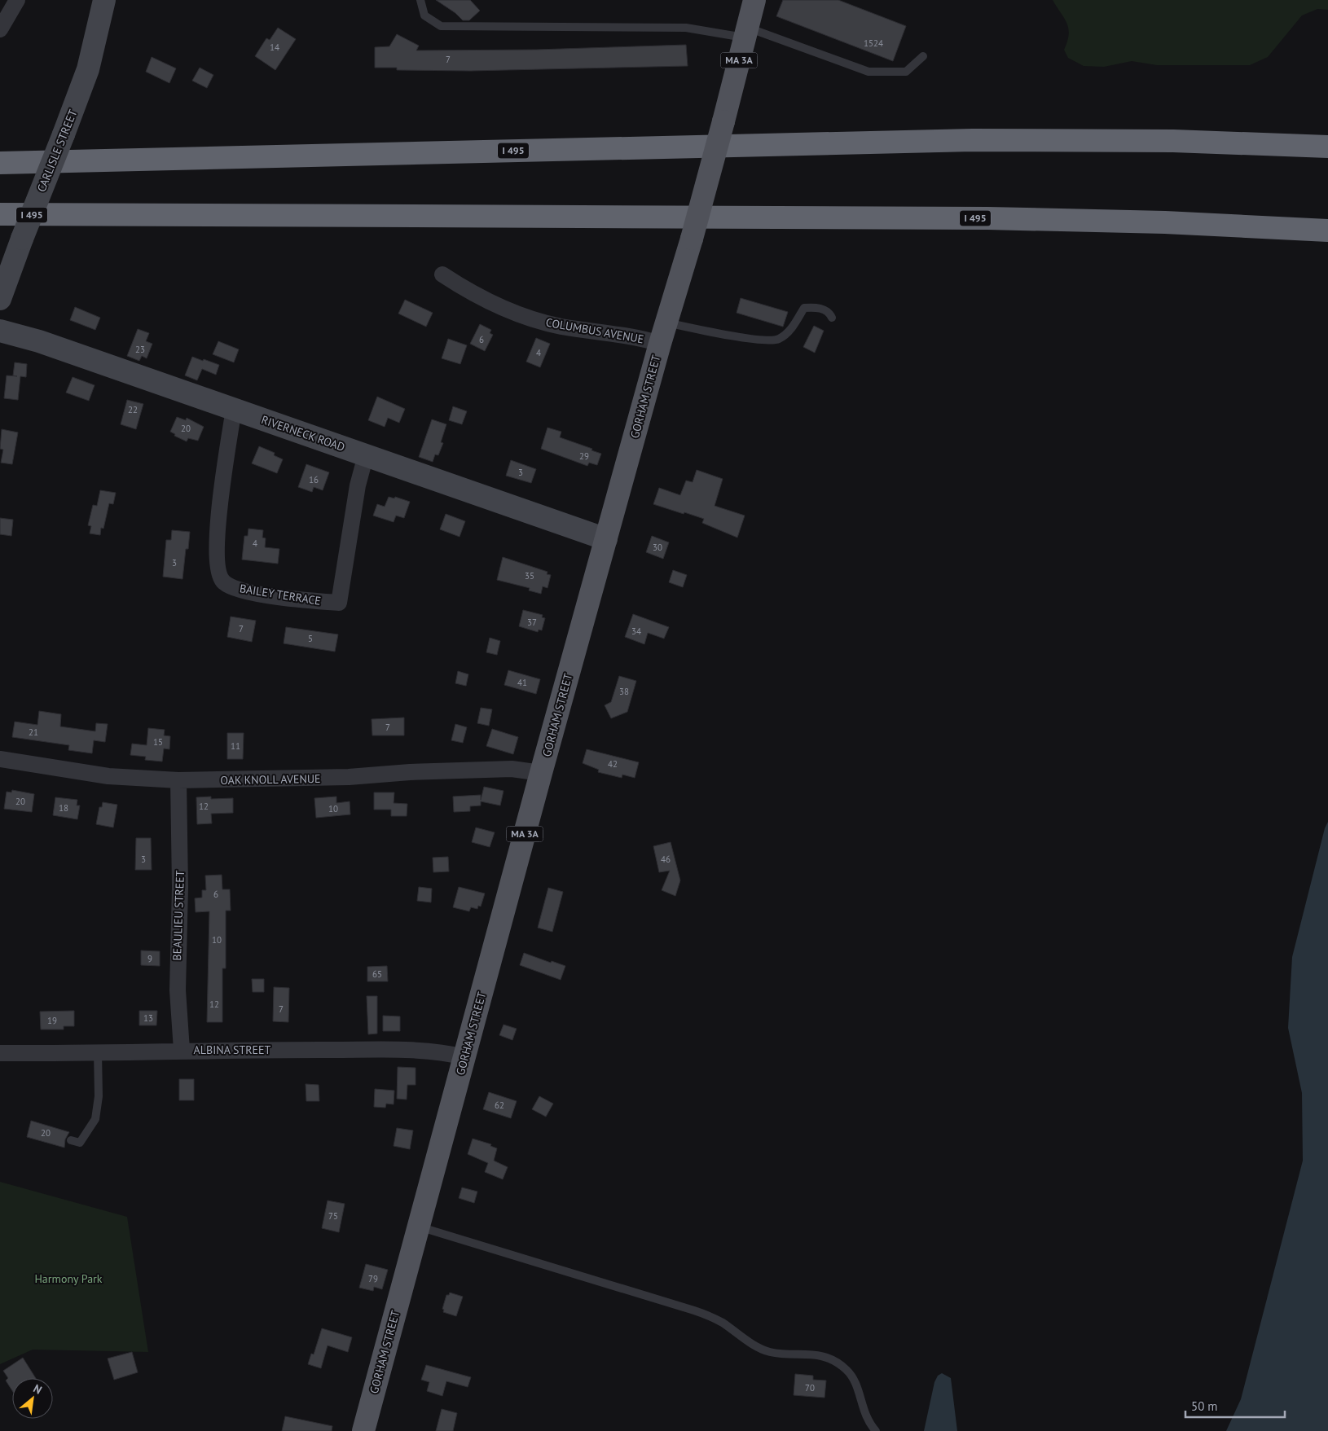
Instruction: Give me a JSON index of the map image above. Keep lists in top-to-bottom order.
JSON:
{
  "streets": {
    "highway": ["I 495"],
    "main road": [
      "MA 3A",
      "CARLISLE STREET",
      "GORHAM STREET",
      "RIVERNECK ROAD"
    ],
    "street": [
      "COLUMBUS AVENUE",
      "BAILEY TERRACE",
      "OAK KNOLL AVENUE",
      "BEAULIEU STREET",
      "ALBINA STREET"
    ]
  },
  "crossings": [
    ["COLUMBUS AVENUE", "GORHAM STREET"],
    ["GORHAM STREET", "RIVERNECK ROAD"],
    ["GORHAM STREET", "OAK KNOLL AVENUE"],
    ["GORHAM STREET", "ALBINA STREET"],
    ["RIVERNECK ROAD", "BAILEY TERRACE"],
    ["OAK KNOLL AVENUE", "BEAULIEU STREET"],
    ["BEAULIEU STREET", "ALBINA STREET"]
  ],
  "parks": ["Harmony Park"],
  "house_numbers": [
    "1524",
    "14",
    "7",
    "6",
    "23",
    "4",
    "22",
    "20",
    "29",
    "3",
    "16",
    "4",
    "30",
    "3",
    "35",
    "37",
    "7",
    "34",
    "5",
    "41",
    "38",
    "7",
    "21",
    "15",
    "11",
    "42",
    "20",
    "12",
    "18",
    "10",
    "3",
    "46",
    "6",
    "10",
    "9",
    "65",
    "12",
    "7",
    "13",
    "19",
    "62",
    "20",
    "75",
    "79",
    "70"
  ],
  "scale_bar": "50 m",
  "north": "top right"
}
